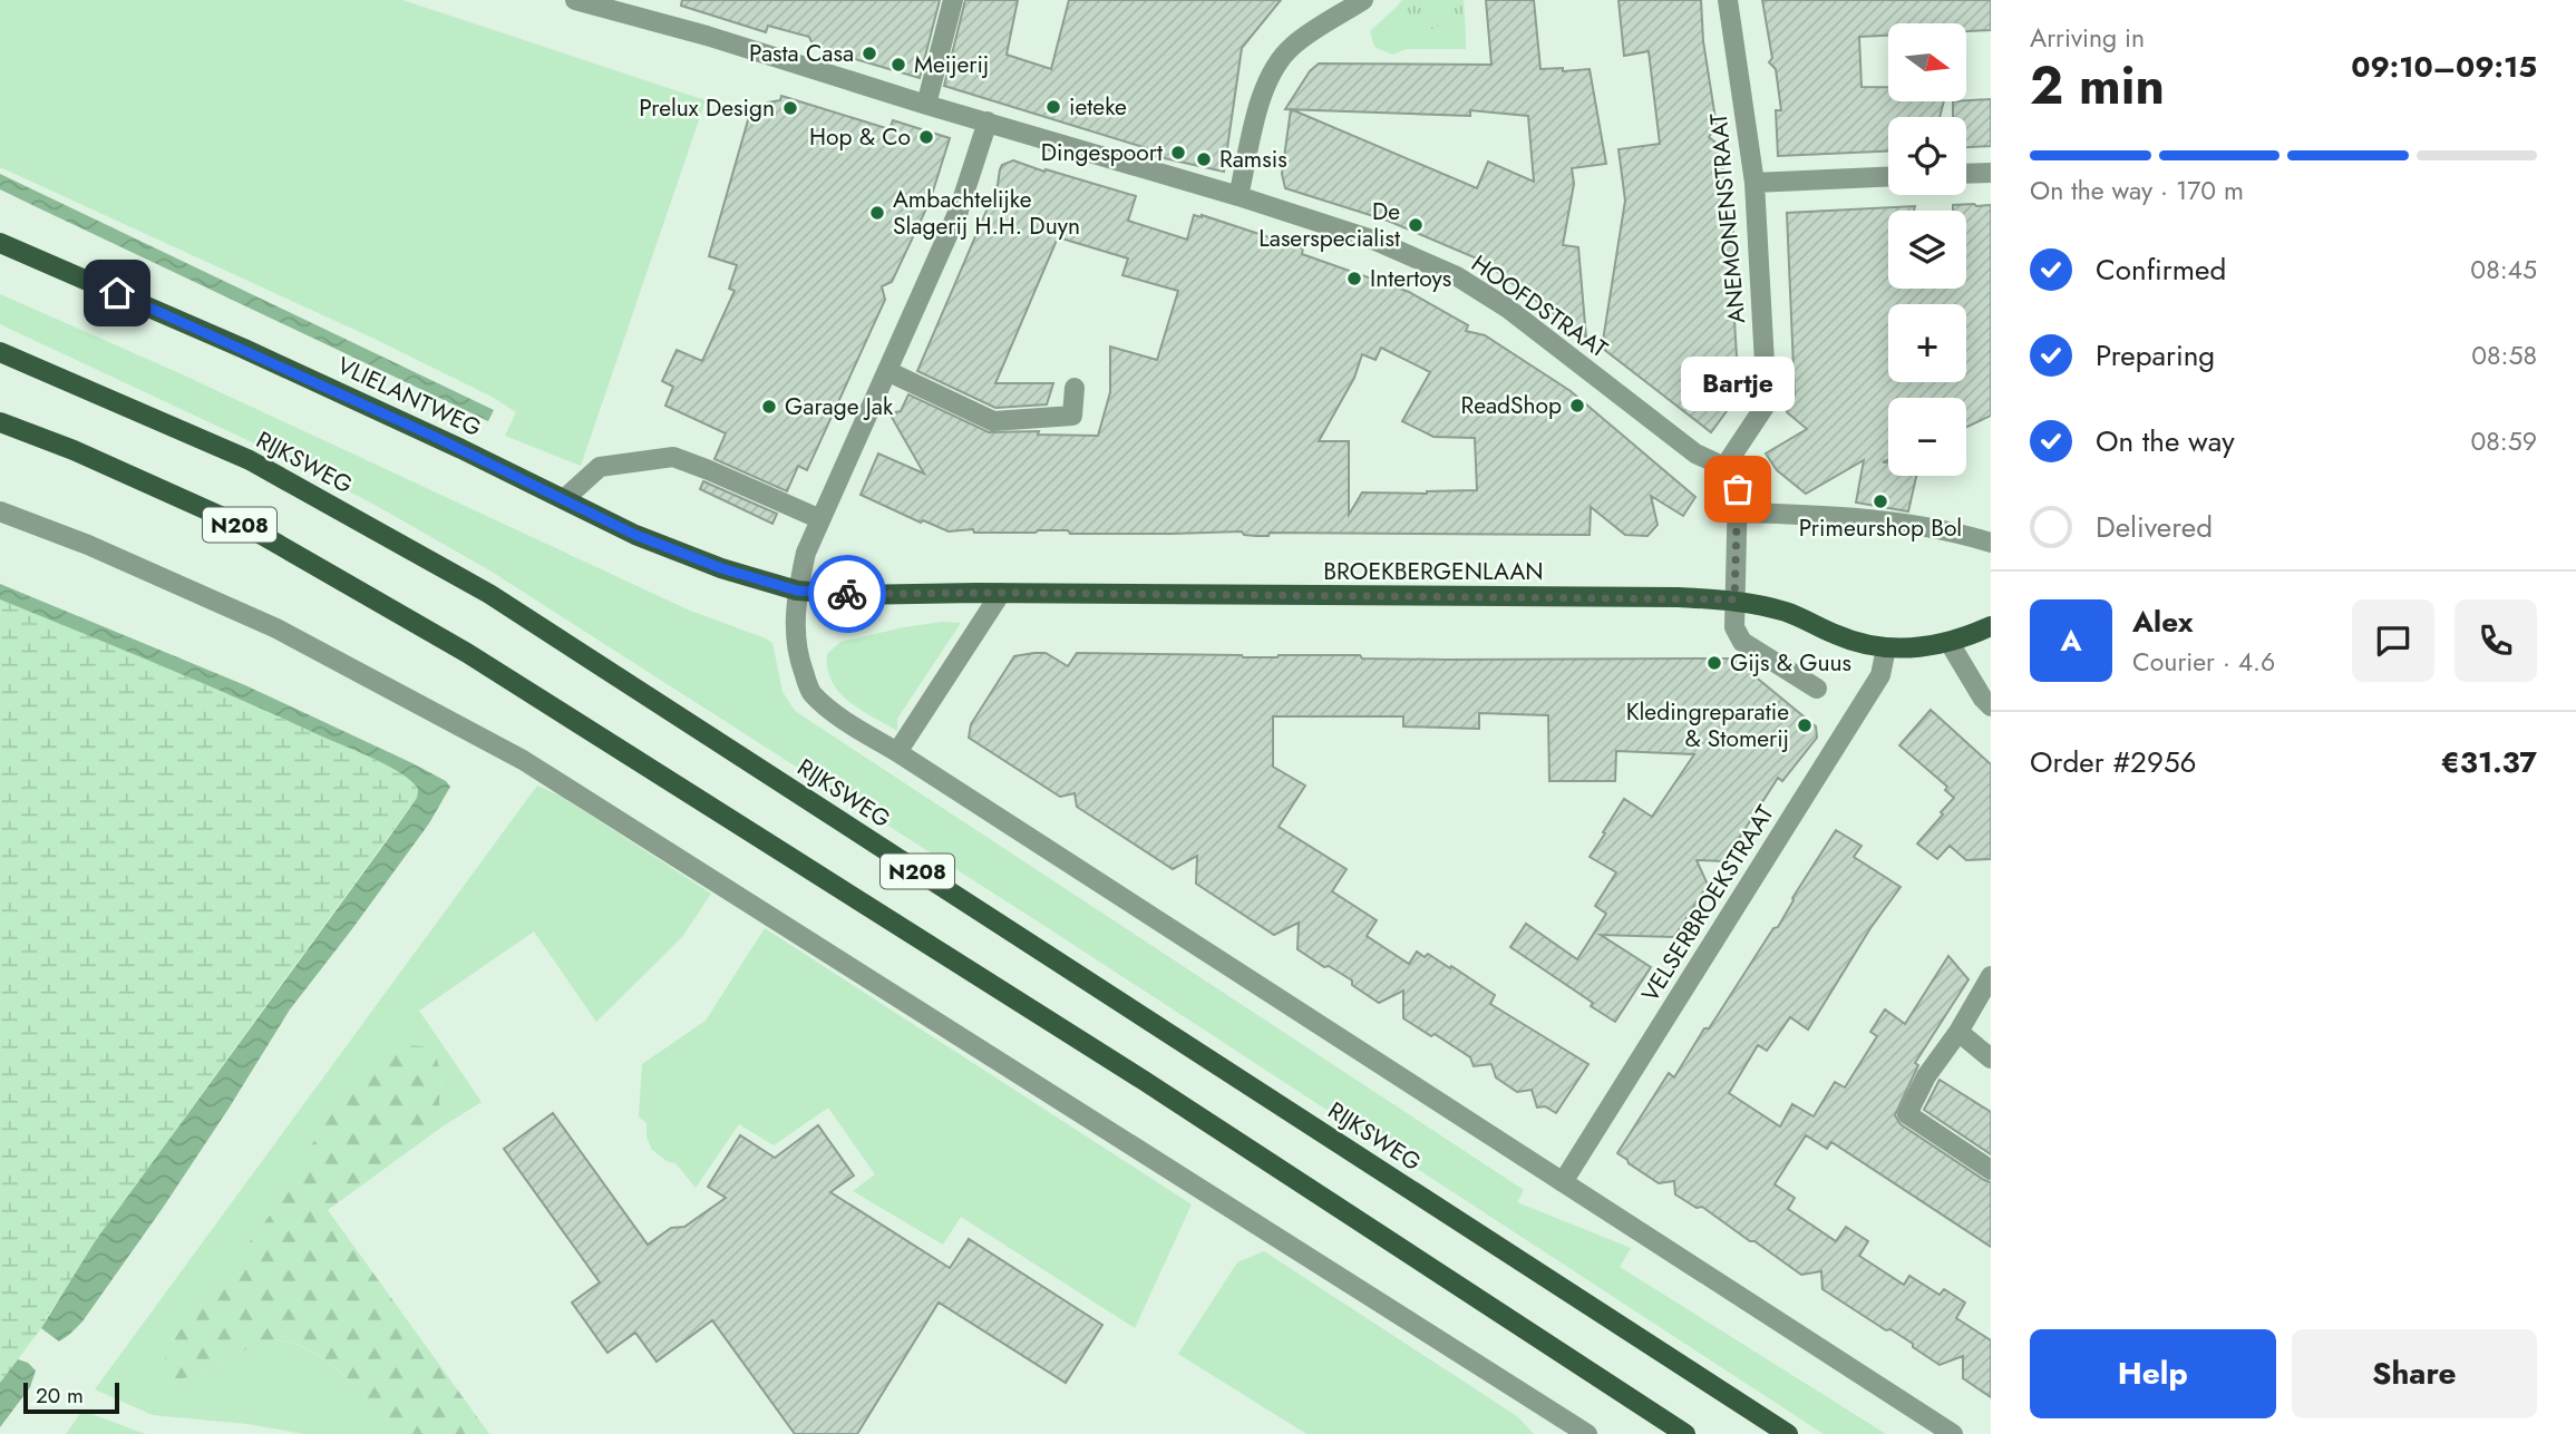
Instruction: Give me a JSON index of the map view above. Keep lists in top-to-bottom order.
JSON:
{
  "streets": {
    "main road": [
      "VLIELANTWEG",
      "RIJKSWEG",
      "N208",
      "BROEKBERGENLAAN"
    ],
    "street": ["ANEMONENSTRAAT", "HOOFDSTRAAT", "VELSERBROEKSTRAAT"]
  },
  "crossings": [
    ["ANEMONENSTRAAT", "HOOFDSTRAAT"],
    ["VLIELANTWEG", "BROEKBERGENLAAN"]
  ],
  "places": [
    "Pasta Casa",
    "Meijerij",
    "ieteke",
    "Prelux Design",
    "Hop & Co",
    "Dingespoort",
    "Ramsis",
    "Ambachtelijke Slagerij H.H. Duyn",
    "De Laserspecialist",
    "Intertoys",
    "ReadShop",
    "Garage Jak",
    "Bartje",
    "Primeurshop Bol",
    "Gijs & Guus",
    "Kledingreparatie & Stomerij"
  ],
  "scale_bar": "20 m",
  "north": "right",
  "page": {
    "heading": ["2 min", "Arriving in", "09:10–09:15"],
    "panel": [
      "Alex",
      "Courier · 4.6",
      "Order #2956",
      "€31.37"
    ],
    "map_buttons": ["+", "−"],
    "bar": "On the way · 170 m",
    "list": [
      ["Confirmed", "08:45"],
      ["Preparing", "08:58"],
      ["On the way", "08:59"],
      "Delivered"
    ],
    "bubble": "Bartje",
    "round": "A",
    "buttons": ["Help", "Share"],
    "scale": "20 m"
  }
}
